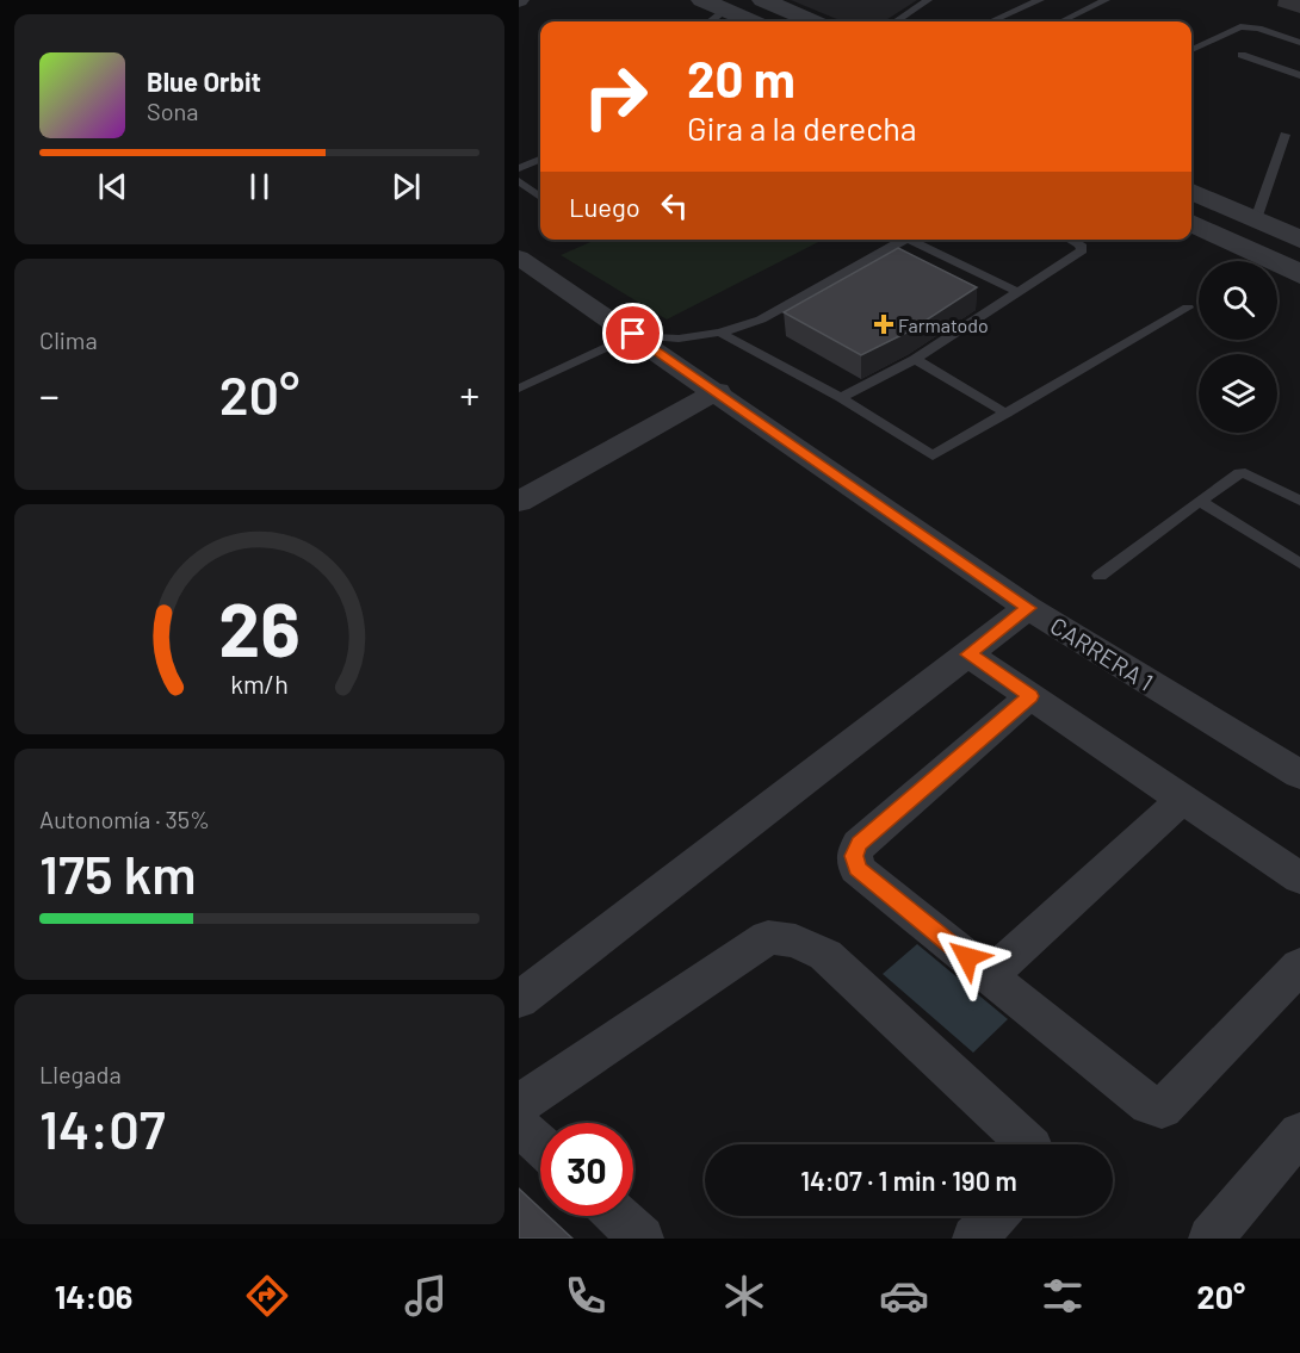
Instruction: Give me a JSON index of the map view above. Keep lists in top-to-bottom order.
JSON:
{
  "streets": {
    "street": ["CARRERA 1"]
  },
  "places": {
    "health": ["Farmatodo"]
  },
  "page": {
    "turn": ["20 m", "Gira a la derecha"],
    "song": ["Blue Orbit", "Sona"],
    "then": "Luego",
    "tile": [
      "Clima",
      ["Autonomía · 35%", "175 km"],
      ["Llegada", "14:07"]
    ],
    "heat": ["−", "20°", "+"],
    "limit": "30",
    "trip": "14:07 · 1 min · 190 m",
    "tabs": ["14:06", "20°"],
    "gauge": ["26", "km/h"]
  }
}
